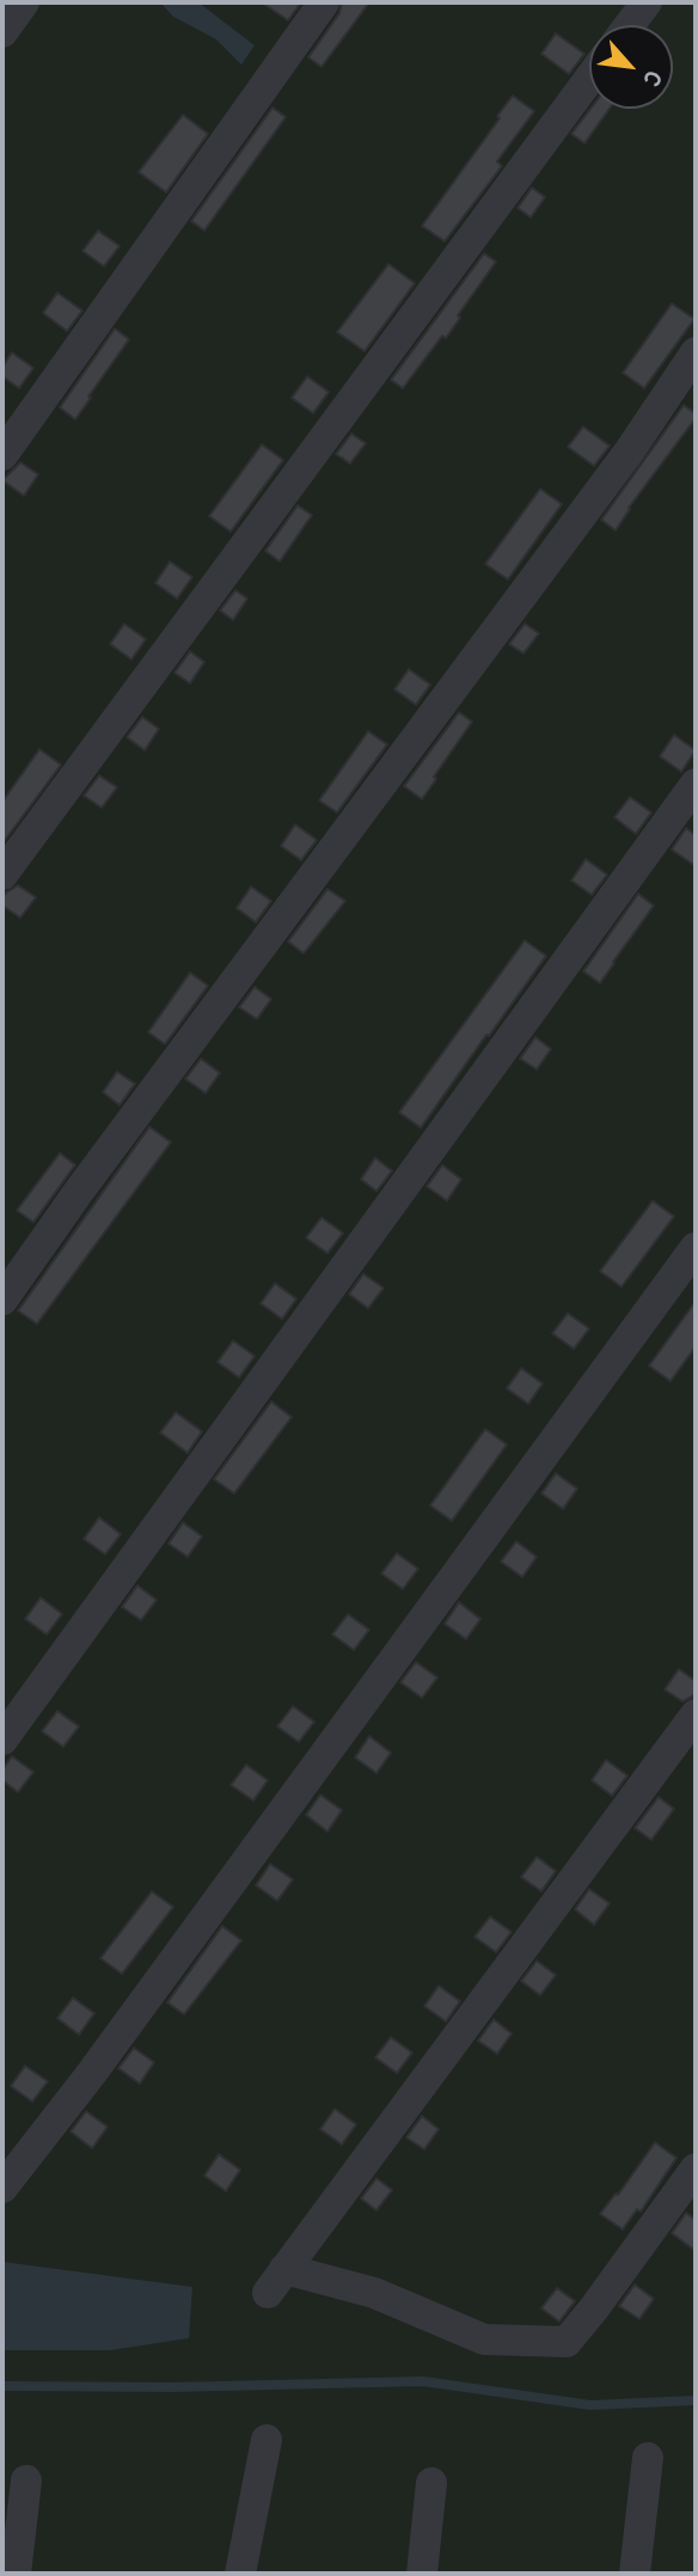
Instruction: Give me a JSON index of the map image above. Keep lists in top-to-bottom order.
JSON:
{
  "north": "bottom right"
}
